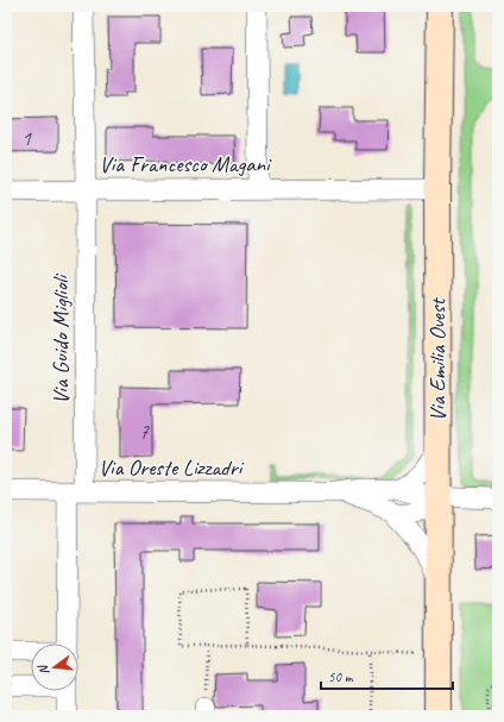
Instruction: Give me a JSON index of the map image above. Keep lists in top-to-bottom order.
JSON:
{
  "streets": {
    "street": [
      "Via Francesco Magani",
      "Via Guido Miglioli",
      "Via Emilia Ovest",
      "Via Oreste Lizzadri"
    ]
  },
  "crossings": [
    ["Via Francesco Magani", "Via Guido Miglioli"],
    ["Via Francesco Magani", "Via Emilia Ovest"],
    ["Via Guido Miglioli", "Via Oreste Lizzadri"],
    ["Via Emilia Ovest", "Via Oreste Lizzadri"]
  ],
  "house_numbers": ["1", "7"],
  "scale_bar": "50 m",
  "north": "left"
}
